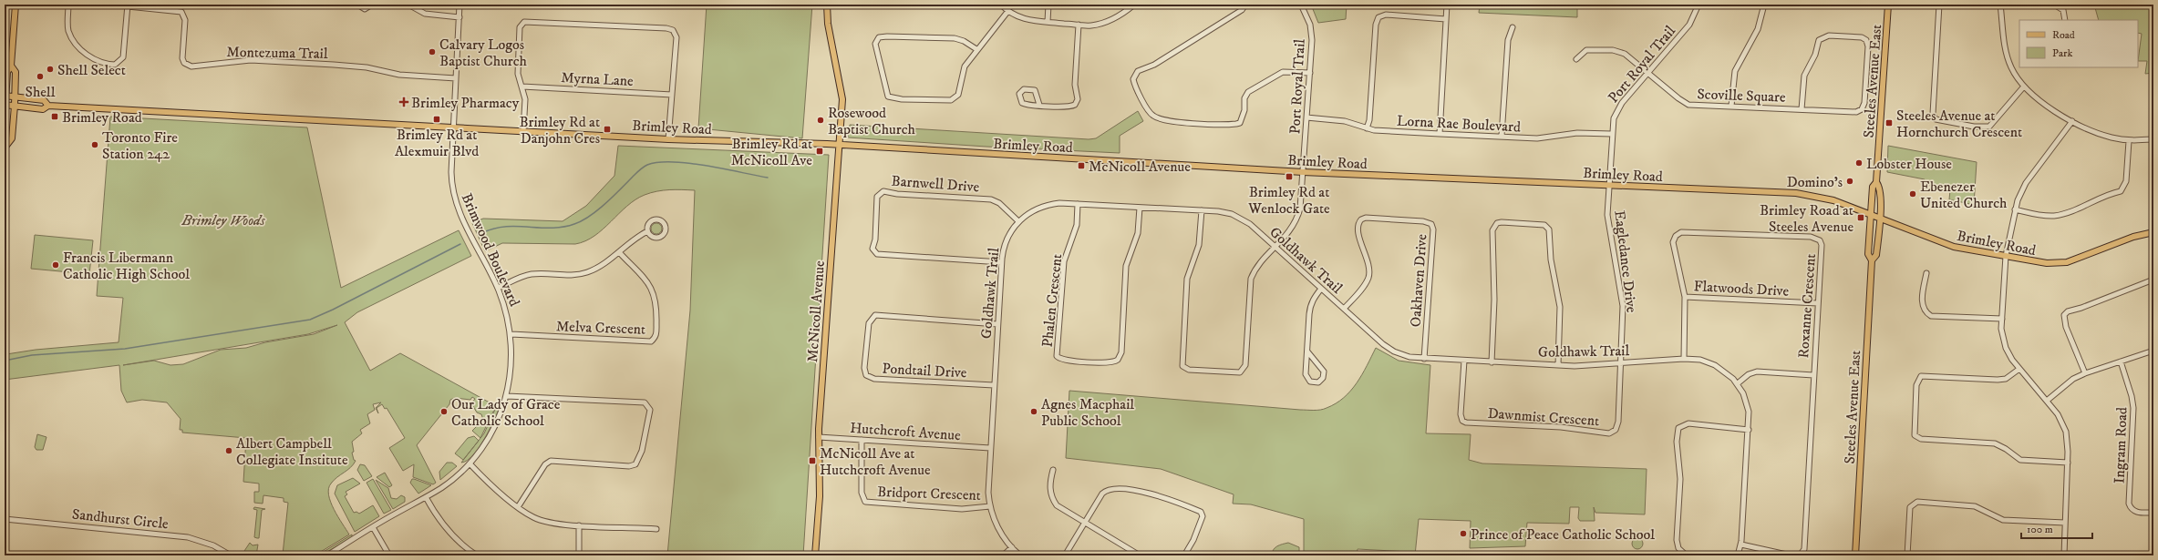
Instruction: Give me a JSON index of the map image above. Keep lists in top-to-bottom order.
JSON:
{
  "streets": {
    "main road": ["Steeles Avenue East", "Brimley Road", "McNicoll Avenue"],
    "street": [
      "Montezuma Trail",
      "Port Royal Trail",
      "Myrna Lane",
      "Scoville Square",
      "Lorna Rae Boulevard",
      "Barnwell Drive",
      "Brimwood Boulevard",
      "Goldhawk Trail",
      "Eagledance Drive",
      "Oakhaven Drive",
      "Flatwoods Drive",
      "Phalen Crescent",
      "Roxanne Crescent",
      "Melva Crescent",
      "Pondtail Drive",
      "Dawnmist Crescent",
      "Hutchcroft Avenue",
      "Ingram Road",
      "Bridport Crescent",
      "Sandhurst Circle"
    ]
  },
  "crossings": [
    ["Montezuma Trail", "Brimwood Boulevard"],
    ["Port Royal Trail", "Scoville Square"],
    ["Port Royal Trail", "Lorna Rae Boulevard"],
    ["Port Royal Trail", "Brimley Road"],
    ["Port Royal Trail", "Goldhawk Trail"],
    ["Port Royal Trail", "Eagledance Drive"],
    ["Steeles Avenue East", "Brimley Road"],
    ["Brimley Road", "Brimwood Boulevard"],
    ["Brimley Road", "Eagledance Drive"],
    ["Brimley Road", "McNicoll Avenue"],
    ["Barnwell Drive", "Goldhawk Trail"],
    ["Brimwood Boulevard", "Melva Crescent"],
    ["Goldhawk Trail", "Eagledance Drive"],
    ["Goldhawk Trail", "Oakhaven Drive"],
    ["Goldhawk Trail", "Phalen Crescent"],
    ["Goldhawk Trail", "Roxanne Crescent"],
    ["Goldhawk Trail", "Pondtail Drive"],
    ["Goldhawk Trail", "Dawnmist Crescent"],
    ["Goldhawk Trail", "Hutchcroft Avenue"],
    ["Goldhawk Trail", "Bridport Crescent"],
    ["Eagledance Drive", "Dawnmist Crescent"],
    ["Flatwoods Drive", "Roxanne Crescent"],
    ["McNicoll Avenue", "Hutchcroft Avenue"],
    ["Hutchcroft Avenue", "Bridport Crescent"]
  ],
  "parks": ["Brimley Woods"],
  "places": {
    "other": [
      "Calvary Logos Baptist Church",
      "Shell Select",
      "Shell",
      "Rosewood Baptist Church",
      "Toronto Fire Station 242",
      "Lobster House",
      "Domino's",
      "Ebenezer United Church",
      "Francis Libermann Catholic High School",
      "Our Lady of Grace Catholic School",
      "Agnes Macphail Public School",
      "Albert Campbell Collegiate Institute",
      "Prince of Peace Catholic School"
    ],
    "health": ["Brimley Pharmacy"],
    "transit": [
      "Brimley Road",
      "Brimley Rd at Alexmuir Blvd",
      "Steeles Avenue at Hornchurch Crescent",
      "Brimley Rd at Danjohn Cres",
      "Brimley Rd at McNicoll Ave",
      "McNicoll Avenue",
      "Brimley Rd at Wenlock Gate",
      "Brimley Road at Steeles Avenue",
      "McNicoll Ave at Hutchcroft Avenue"
    ]
  },
  "legend": ["Road", "Park"],
  "scale_bar": "100 m"
}
